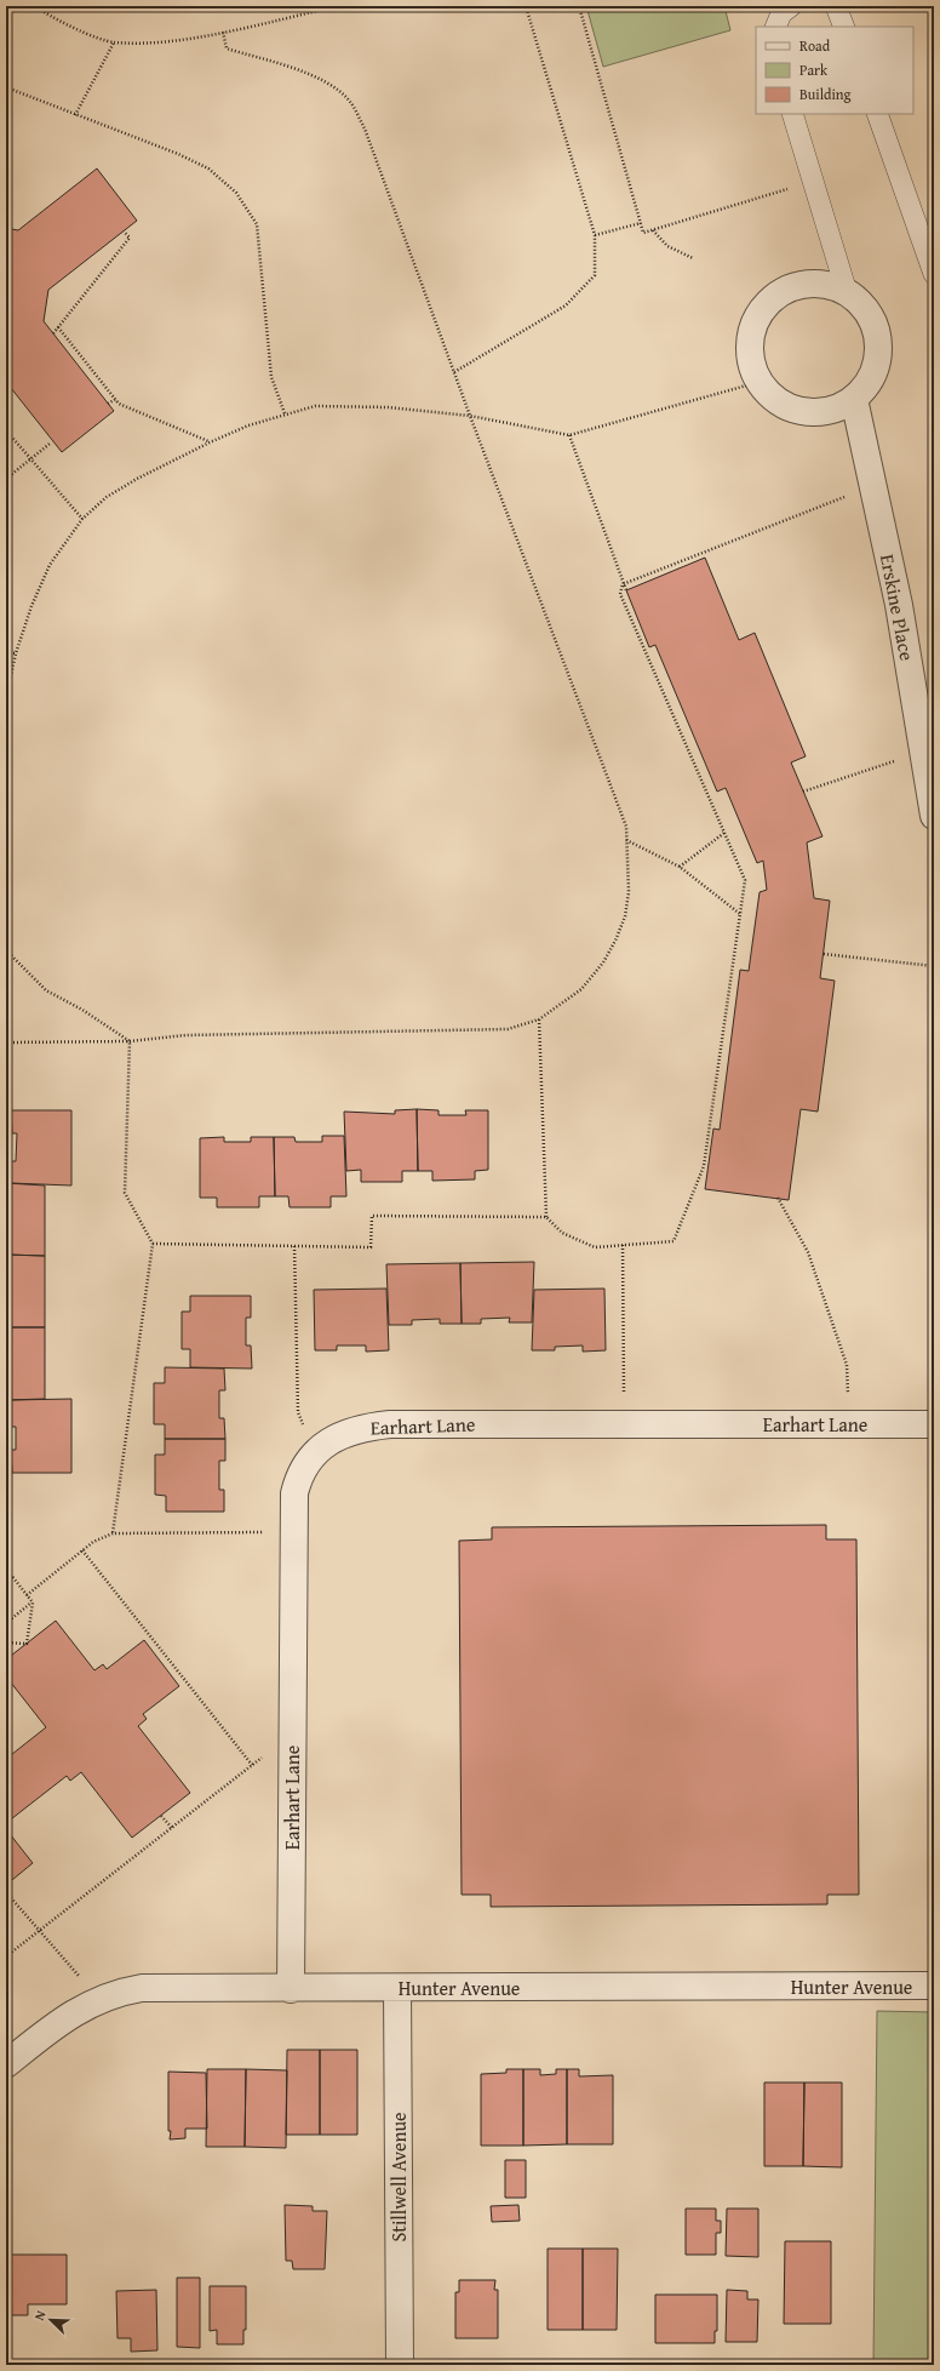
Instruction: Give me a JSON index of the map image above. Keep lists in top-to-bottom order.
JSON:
{
  "streets": {
    "street": [
      "Erskine Place",
      "Earhart Lane",
      "Hunter Avenue",
      "Stillwell Avenue"
    ]
  },
  "crossings": [
    ["Earhart Lane", "Hunter Avenue"],
    ["Hunter Avenue", "Stillwell Avenue"]
  ],
  "legend": ["Road", "Park", "Building"],
  "north": "top left"
}
